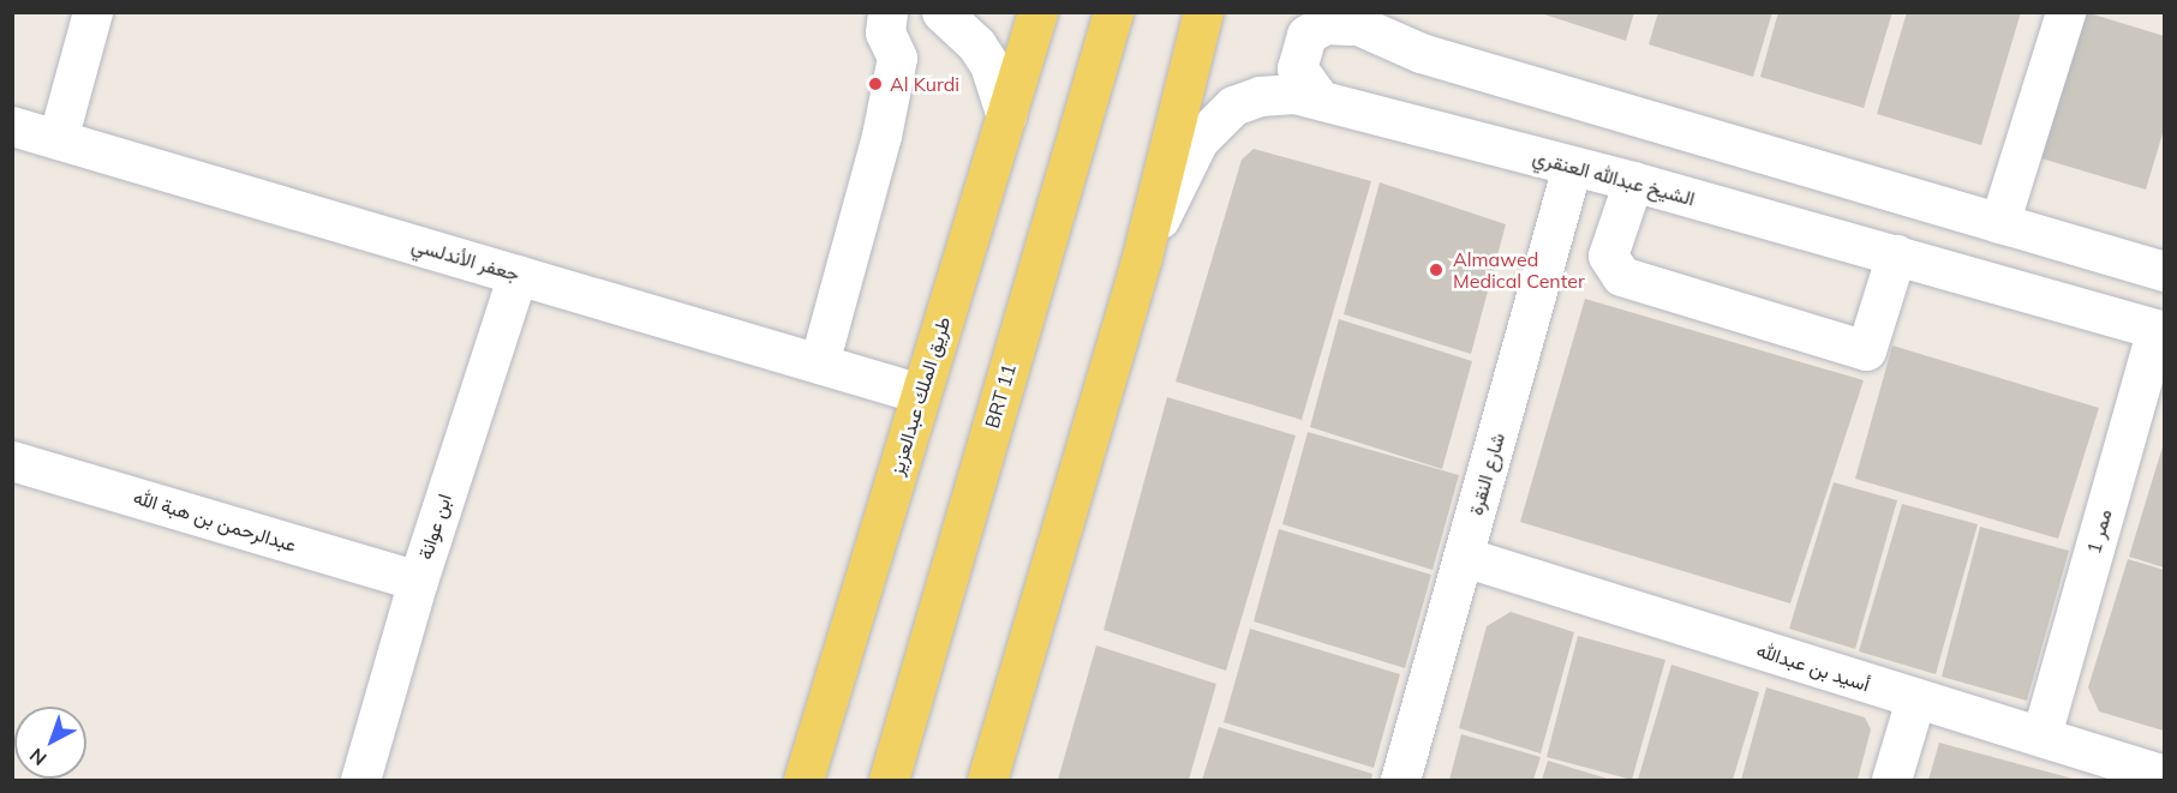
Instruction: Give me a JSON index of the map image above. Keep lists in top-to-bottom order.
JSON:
{
  "streets": {
    "main road": ["طريق الملك عبدالعزيز", "BRT 11"],
    "street": [
      "الشيخ عبدالله العنقري",
      "جعفر الأندلسي",
      "شارع النقرة",
      "عبدالرحمن بن هبة الله",
      "ابن عوانة",
      "ممر 1",
      "أسيد بن عبدالله"
    ]
  },
  "crossings": [
    ["الشيخ عبدالله العنقري", "شارع النقرة"],
    ["الشيخ عبدالله العنقري", "ممر 1"],
    ["جعفر الأندلسي", "طريق الملك عبدالعزيز"],
    ["جعفر الأندلسي", "ابن عوانة"],
    ["شارع النقرة", "أسيد بن عبدالله"],
    ["عبدالرحمن بن هبة الله", "ابن عوانة"],
    ["ممر 1", "أسيد بن عبدالله"]
  ],
  "places": ["Al Kurdi", "Almawed Medical Center"],
  "north": "bottom left"
}
